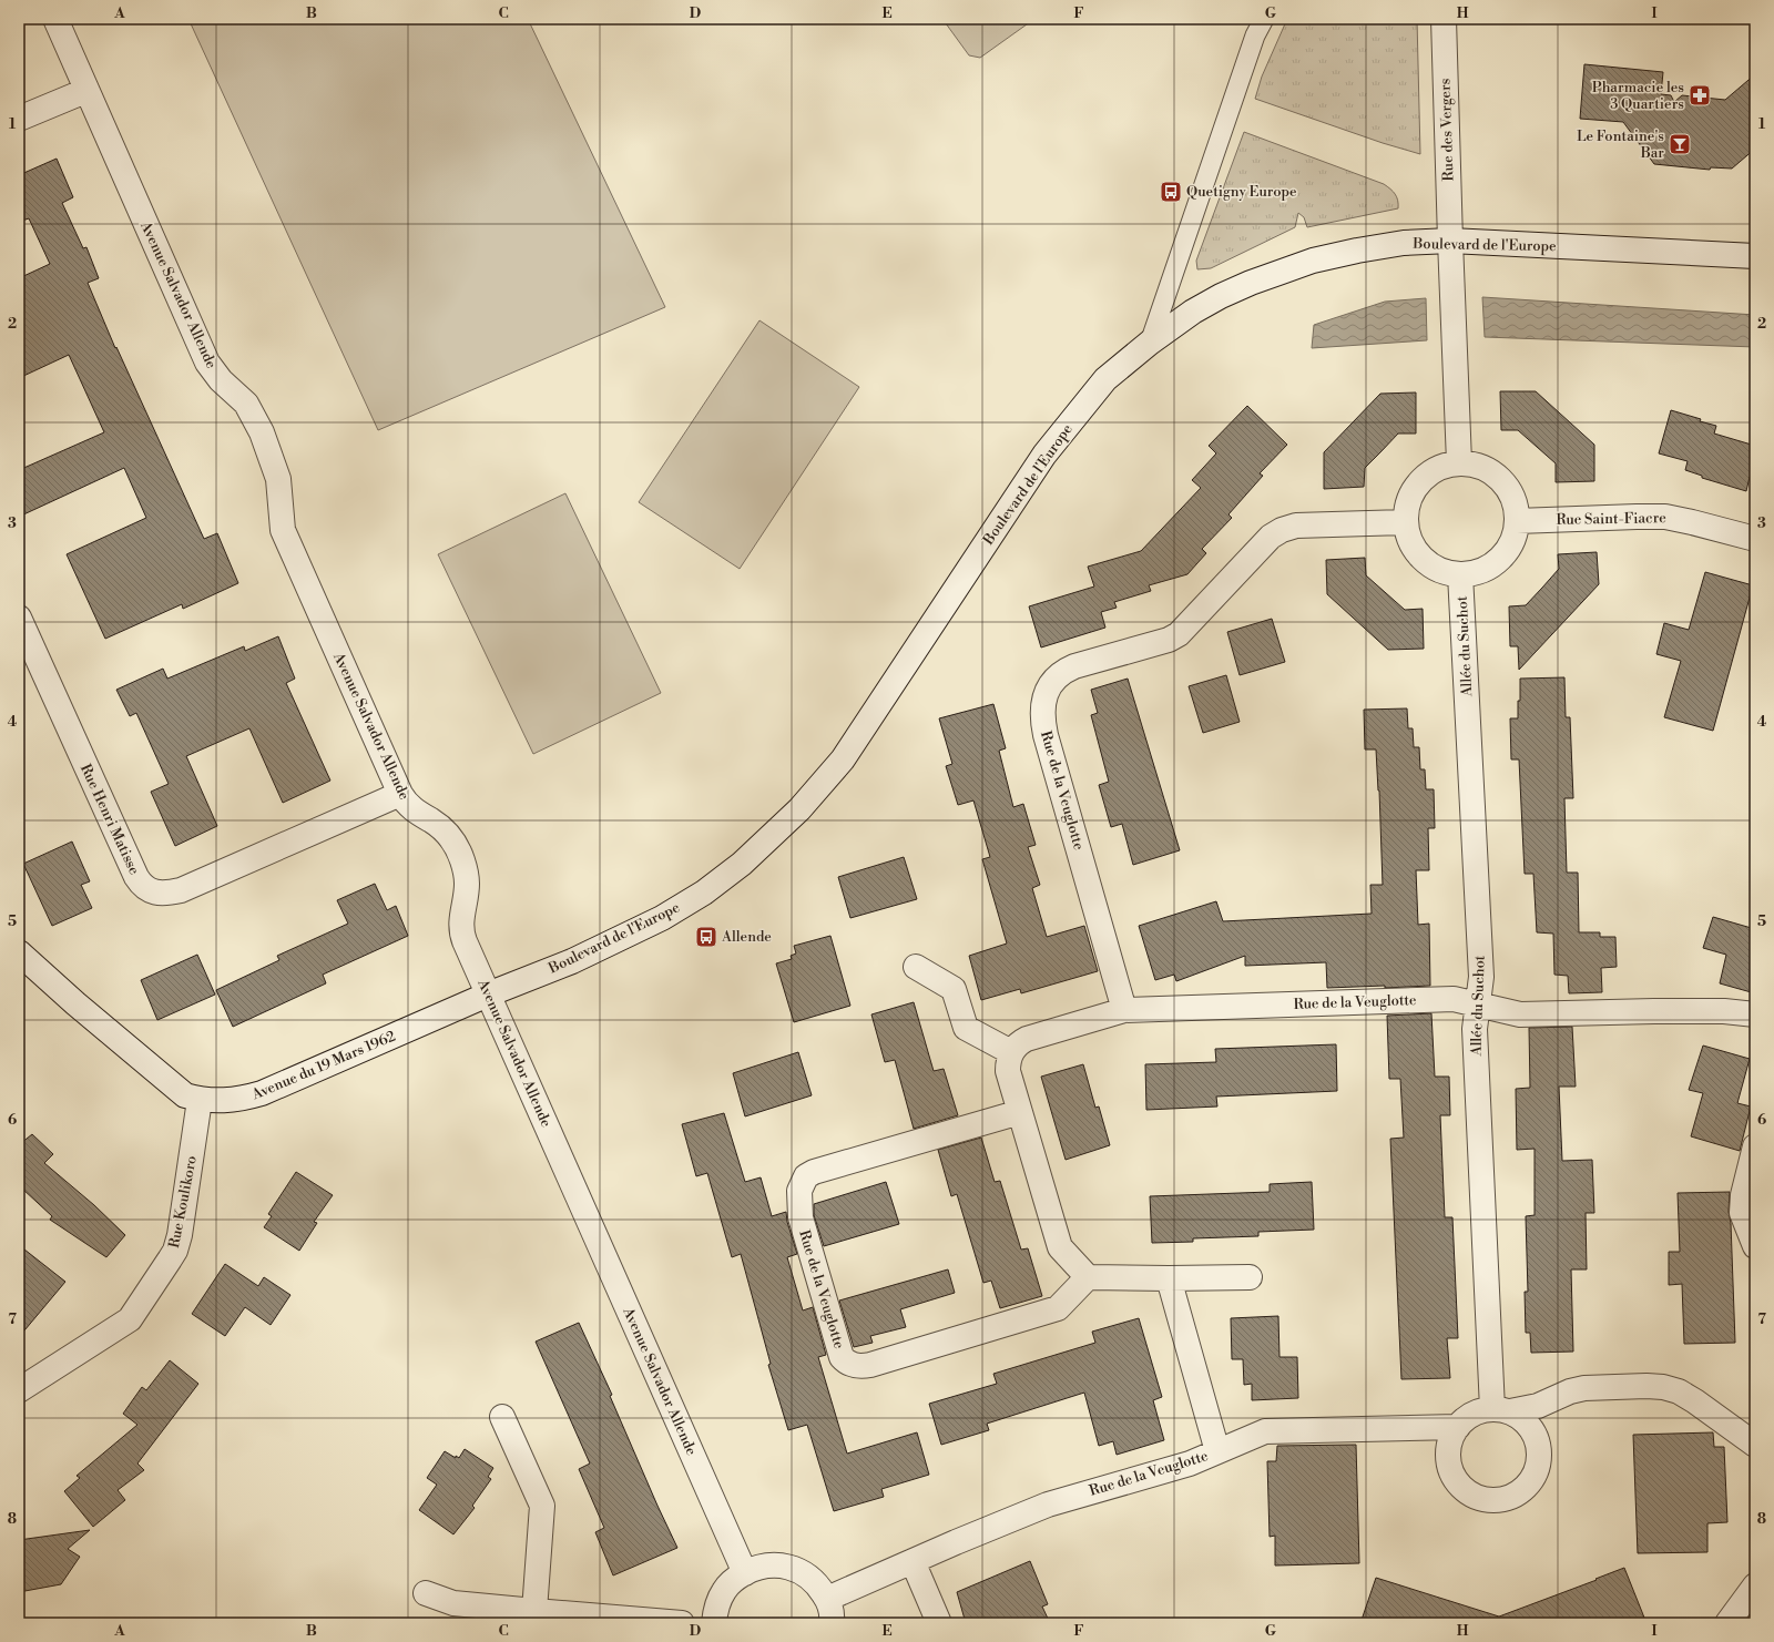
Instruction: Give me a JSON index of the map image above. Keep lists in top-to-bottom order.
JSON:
{
  "streets": {
    "street": [
      "Rue des Vergers",
      "Boulevard de l'Europe",
      "Avenue Salvador Allende",
      "Rue Saint-Fiacre",
      "Allée du Suchot",
      "Rue de la Veuglotte",
      "Rue Henri Matisse",
      "Avenue du 19 Mars 1962",
      "Rue Koulikoro"
    ]
  },
  "crossings": [
    ["Rue des Vergers", "Boulevard de l'Europe"],
    ["Rue des Vergers", "Rue Saint-Fiacre"],
    ["Rue des Vergers", "Allée du Suchot"],
    ["Rue des Vergers", "Rue de la Veuglotte"],
    ["Boulevard de l'Europe", "Avenue Salvador Allende"],
    ["Boulevard de l'Europe", "Avenue du 19 Mars 1962"],
    ["Avenue Salvador Allende", "Rue Henri Matisse"],
    ["Avenue Salvador Allende", "Avenue du 19 Mars 1962"],
    ["Rue Saint-Fiacre", "Allée du Suchot"],
    ["Rue Saint-Fiacre", "Rue de la Veuglotte"],
    ["Allée du Suchot", "Rue de la Veuglotte"],
    ["Avenue du 19 Mars 1962", "Rue Koulikoro"]
  ],
  "places": {
    "pharmacy": ["Pharmacie les 3 Quartiers"],
    "bar": ["Le Fontaine's Bar"],
    "bus stop": ["Quetigny Europe", "Allende"]
  },
  "grid": {
    "columns": [
      "A",
      "B",
      "C",
      "D",
      "E",
      "F",
      "G",
      "H",
      "I"
    ],
    "rows": [
      "1",
      "2",
      "3",
      "4",
      "5",
      "6",
      "7",
      "8"
    ]
  }
}
